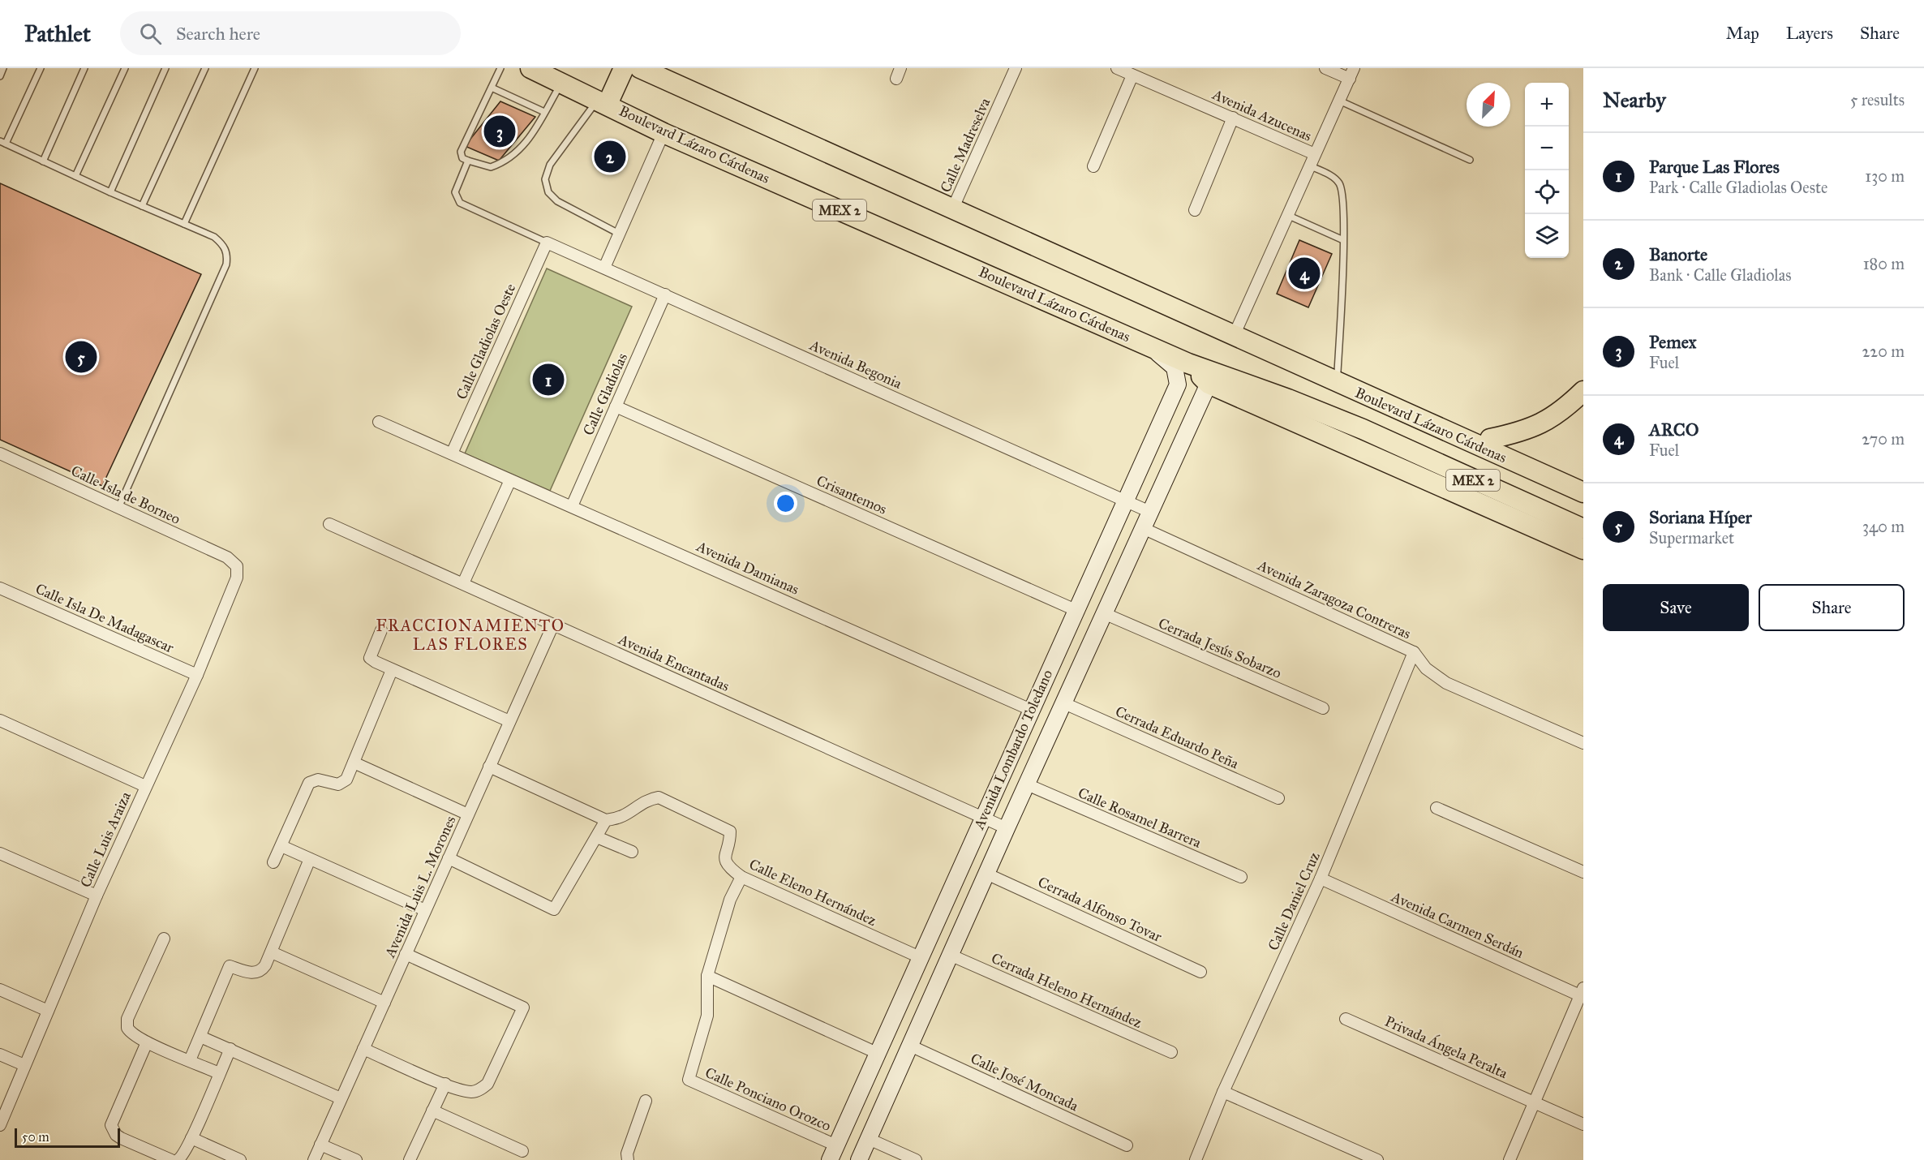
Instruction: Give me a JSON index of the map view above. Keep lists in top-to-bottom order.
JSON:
{
  "streets": {
    "highway": ["Boulevard Lázaro Cárdenas", "MEX 2"],
    "main road": ["Avenida Lombardo Toledano"],
    "street": [
      "Avenida Azucenas",
      "Calle Madreselva",
      "Calle Gladiolas Oeste",
      "Avenida Begonia",
      "Calle Gladiolas",
      "Calle Isla de Borneo",
      "Crisantemos",
      "Avenida Damianas",
      "Avenida Zaragoza Contreras",
      "Calle Isla De Madagascar",
      "Cerrada Jesús Sobarzo",
      "Avenida Encantadas",
      "Cerrada Eduardo Peña",
      "Calle Rosamel Barrera",
      "Calle Luis Araiza",
      "Avenida Luis L. Morones",
      "Calle Eleno Hernández",
      "Calle Daniel Cruz",
      "Cerrada Alfonso Tovar",
      "Avenida Carmen Serdán",
      "Cerrada Heleno Hernández",
      "Privada Ángela Peralta",
      "Calle José Moncada",
      "Calle Ponciano Orozco"
    ]
  },
  "crossings": [
    ["Boulevard Lázaro Cárdenas", "Calle Madreselva"],
    ["Boulevard Lázaro Cárdenas", "Avenida Lombardo Toledano"],
    ["Calle Gladiolas Oeste", "Avenida Begonia"],
    ["Calle Gladiolas Oeste", "Avenida Damianas"],
    ["Avenida Begonia", "Calle Gladiolas"],
    ["Avenida Begonia", "Avenida Lombardo Toledano"],
    ["Calle Gladiolas", "Crisantemos"],
    ["Calle Gladiolas", "Avenida Damianas"],
    ["Calle Isla de Borneo", "Calle Luis Araiza"],
    ["Crisantemos", "Avenida Lombardo Toledano"],
    ["Avenida Damianas", "Avenida Lombardo Toledano"],
    ["Avenida Zaragoza Contreras", "Avenida Lombardo Toledano"],
    ["Avenida Zaragoza Contreras", "Calle Daniel Cruz"],
    ["Calle Isla De Madagascar", "Calle Luis Araiza"],
    ["Cerrada Jesús Sobarzo", "Avenida Lombardo Toledano"],
    ["Avenida Encantadas", "Avenida Lombardo Toledano"],
    ["Avenida Encantadas", "Avenida Luis L. Morones"],
    ["Cerrada Eduardo Peña", "Avenida Lombardo Toledano"],
    ["Avenida Lombardo Toledano", "Calle Rosamel Barrera"],
    ["Avenida Lombardo Toledano", "Calle Eleno Hernández"],
    ["Avenida Lombardo Toledano", "Cerrada Alfonso Tovar"],
    ["Avenida Lombardo Toledano", "Cerrada Heleno Hernández"],
    ["Avenida Lombardo Toledano", "Calle José Moncada"],
    ["Avenida Lombardo Toledano", "Calle Ponciano Orozco"],
    ["Calle Daniel Cruz", "Avenida Carmen Serdán"]
  ],
  "districts": ["FRACCIONAMIENTO LAS FLORES"],
  "scale_bar": "50 m",
  "north": "top right",
  "page": {
    "header": "Pathlet",
    "search": "Search here",
    "nav": ["Map", "Layers", "Share"],
    "heading": ["Nearby", "5 results"],
    "map_buttons": ["+", "−"],
    "pins": [
      "3",
      "2",
      "4",
      "5",
      "1"
    ],
    "list": [
      {
        "mark": "1",
        "name": "Parque Las Flores",
        "note": "Park · Calle Gladiolas Oeste",
        "value": "130 m"
      },
      {
        "mark": "2",
        "name": "Banorte",
        "note": "Bank · Calle Gladiolas",
        "value": "180 m"
      },
      {
        "mark": "3",
        "name": "Pemex",
        "note": "Fuel",
        "value": "220 m"
      },
      {
        "mark": "4",
        "name": "ARCO",
        "note": "Fuel",
        "value": "270 m"
      },
      {
        "mark": "5",
        "name": "Soriana Híper",
        "note": "Supermarket",
        "value": "340 m"
      }
    ],
    "buttons": ["Save", "Share"],
    "scale": "50 m"
  }
}
